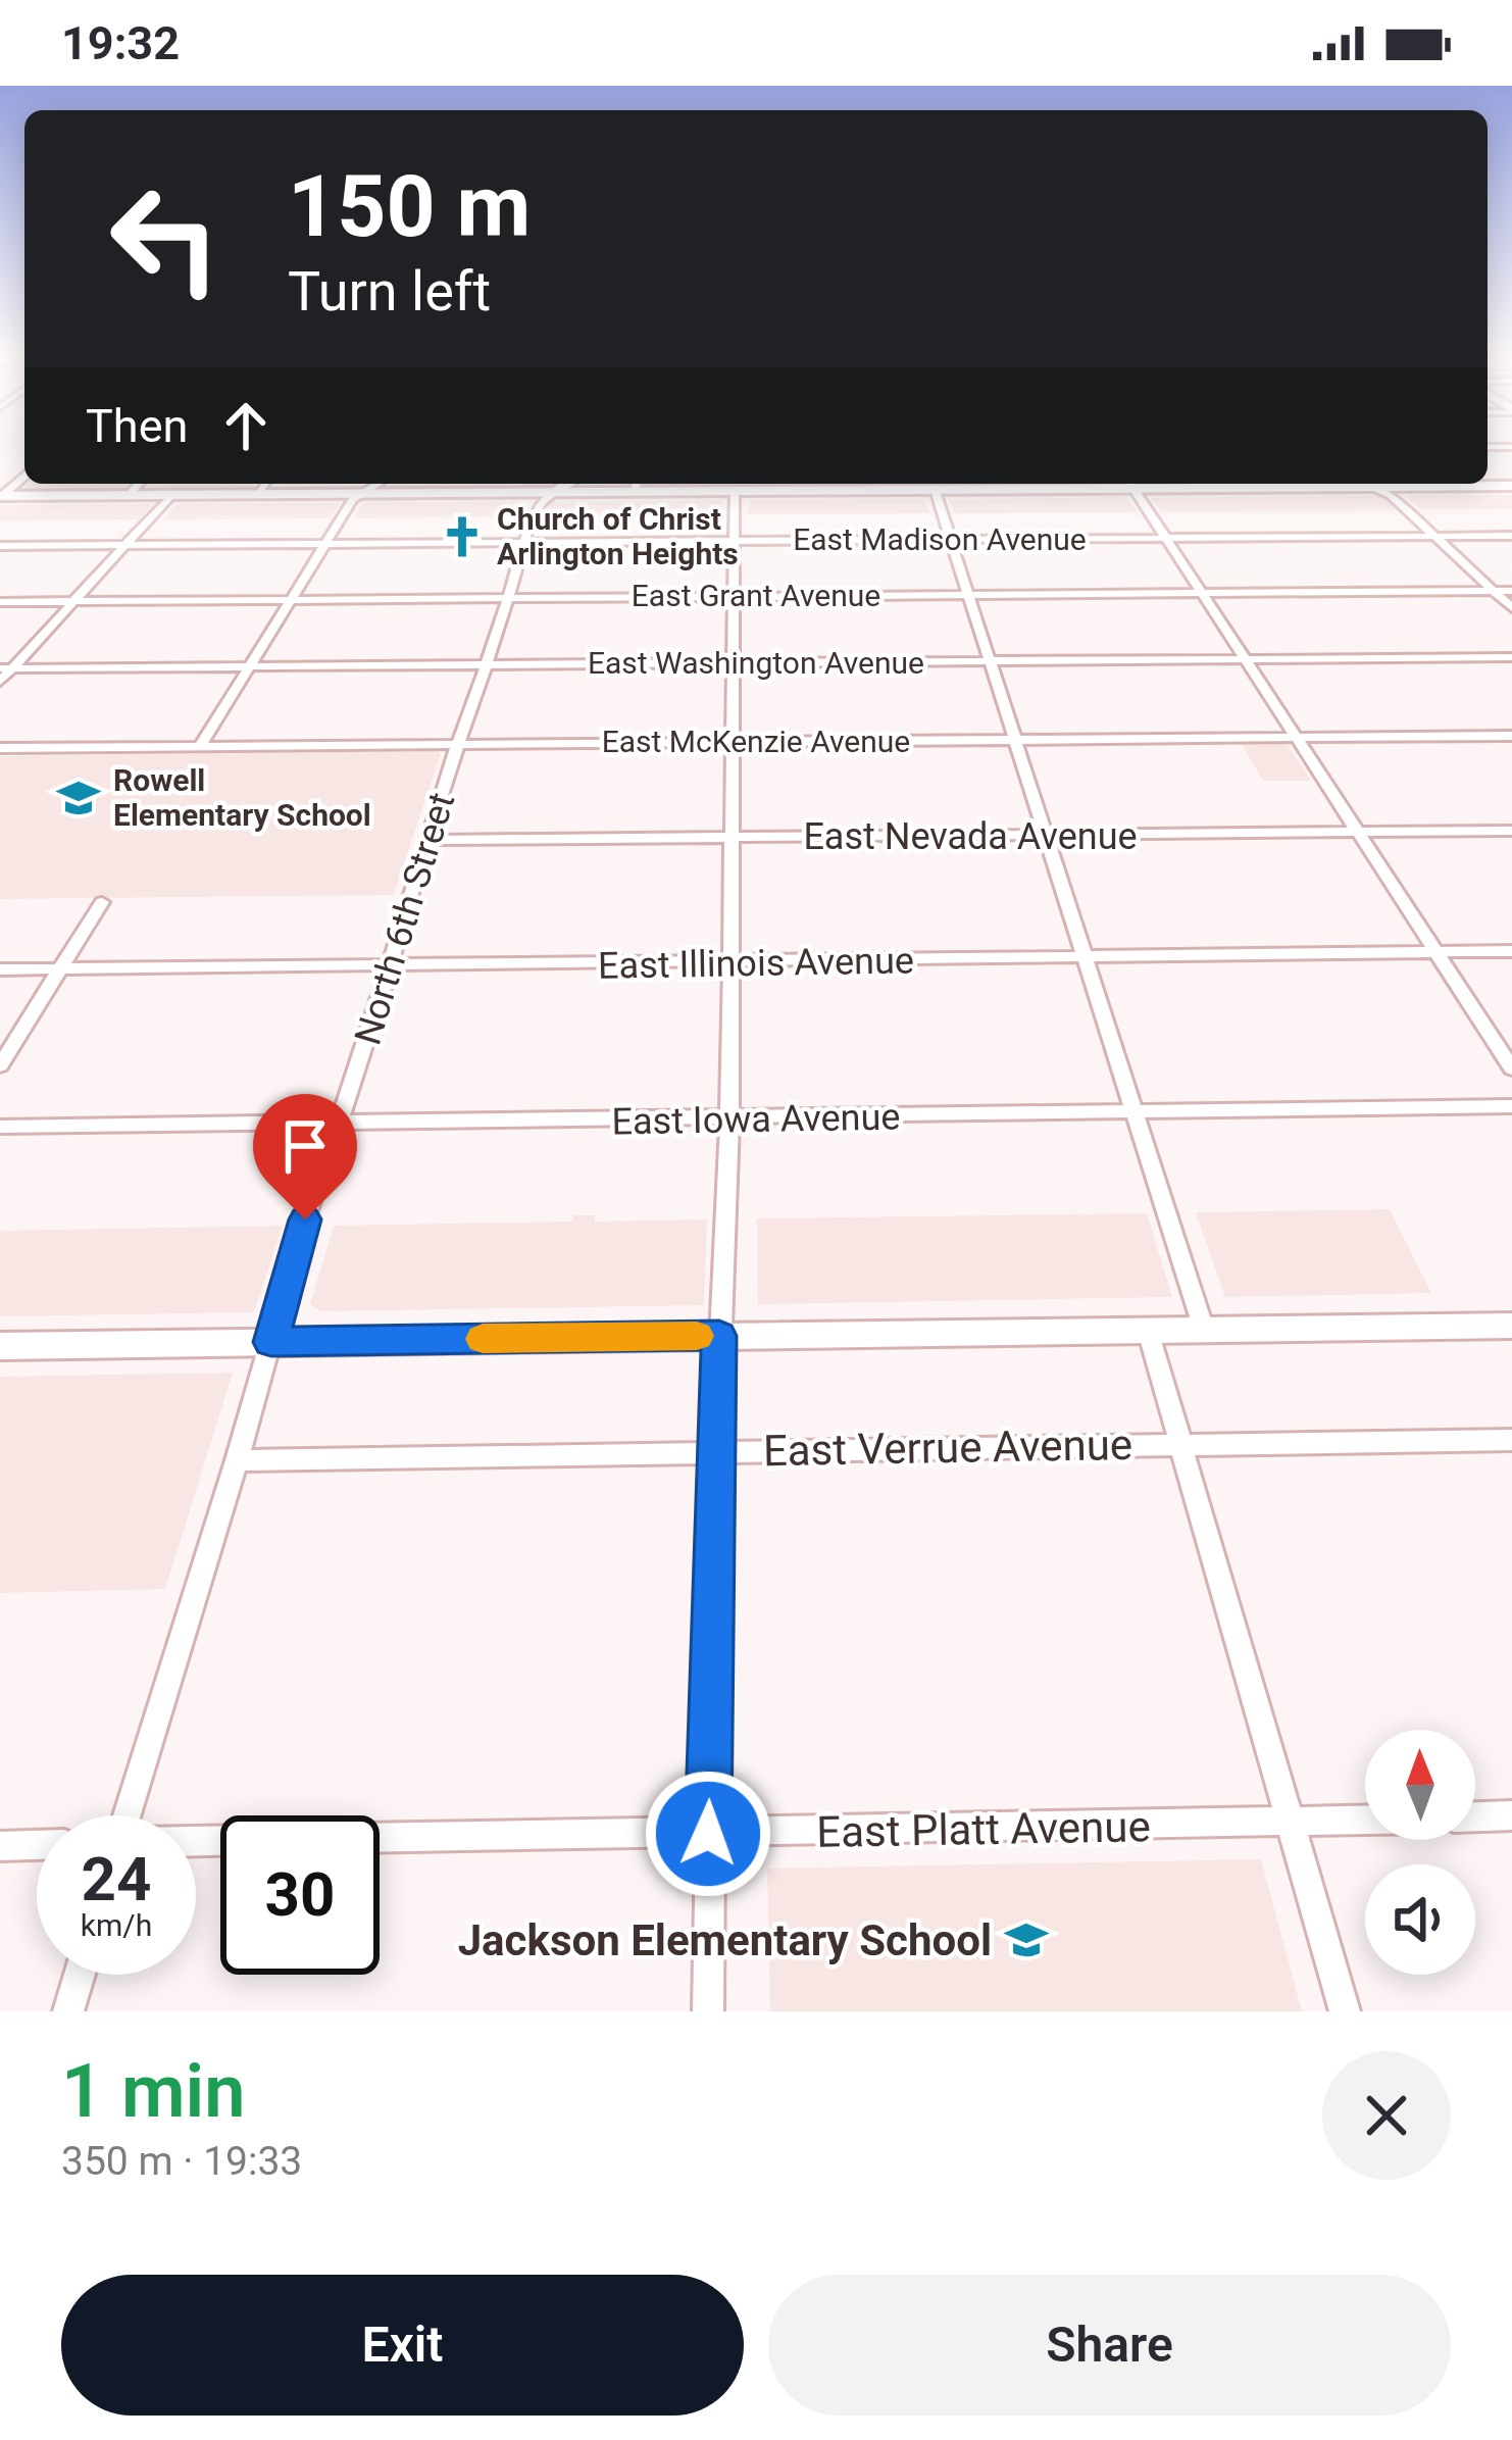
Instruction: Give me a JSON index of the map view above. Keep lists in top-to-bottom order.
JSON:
{
  "streets": {
    "street": [
      "East Madison Avenue",
      "East Grant Avenue",
      "East Washington Avenue",
      "East McKenzie Avenue",
      "East Nevada Avenue",
      "North 6th Street",
      "East Illinois Avenue",
      "East Iowa Avenue",
      "East Verrue Avenue",
      "East Platt Avenue"
    ]
  },
  "crossings": [
    ["East Madison Avenue", "North 6th Street"],
    ["East Grant Avenue", "North 6th Street"],
    ["East Washington Avenue", "North 6th Street"],
    ["East McKenzie Avenue", "North 6th Street"],
    ["East Nevada Avenue", "North 6th Street"],
    ["North 6th Street", "East Illinois Avenue"],
    ["North 6th Street", "East Iowa Avenue"],
    ["North 6th Street", "East Verrue Avenue"]
  ],
  "places": {
    "church": ["Church of Christ Arlington Heights"],
    "school or university": ["Rowell Elementary School", "Jackson Elementary School"]
  },
  "north": "top",
  "page": {
    "status": "19:32",
    "turn": ["150 m", "Turn left"],
    "then": "Then",
    "speed": "24 km/h",
    "limit": "30",
    "heading": ["1 min", "350 m · 19:33"],
    "buttons": ["Exit", "Share"]
  }
}
